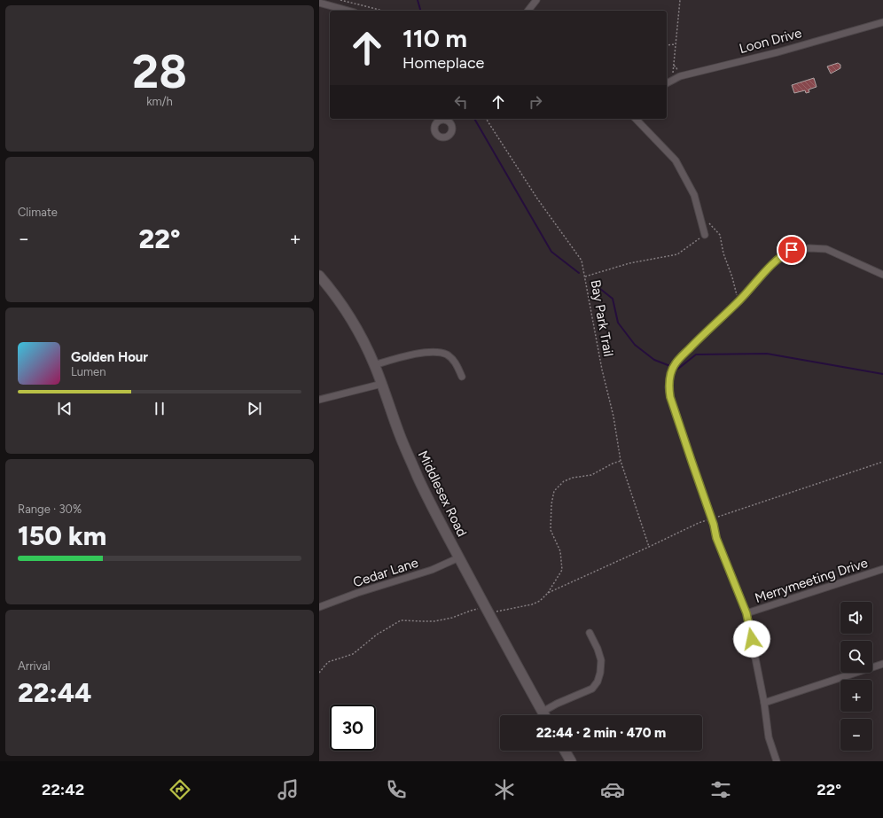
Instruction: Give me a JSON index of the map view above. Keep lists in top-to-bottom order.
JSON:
{
  "streets": {
    "main road": ["Middlesex Road"],
    "street": ["Loon Drive", "Cedar Lane", "Merrymeeting Drive"],
    "path": ["Bay Park Trail"]
  },
  "crossings": [
    ["Middlesex Road", "Cedar Lane"]
  ],
  "page": {
    "tile": [
      ["28", "km/h"],
      "Climate",
      ["Range · 30%", "150 km"],
      ["Arrival", "22:44"]
    ],
    "turn": ["110 m", "Homeplace"],
    "heat": ["−", "22°", "+"],
    "song": ["Golden Hour", "Lumen"],
    "map_buttons": ["+", "−"],
    "limit": "30",
    "trip": "22:44 · 2 min · 470 m",
    "tabs": ["22:42", "22°"]
  }
}
